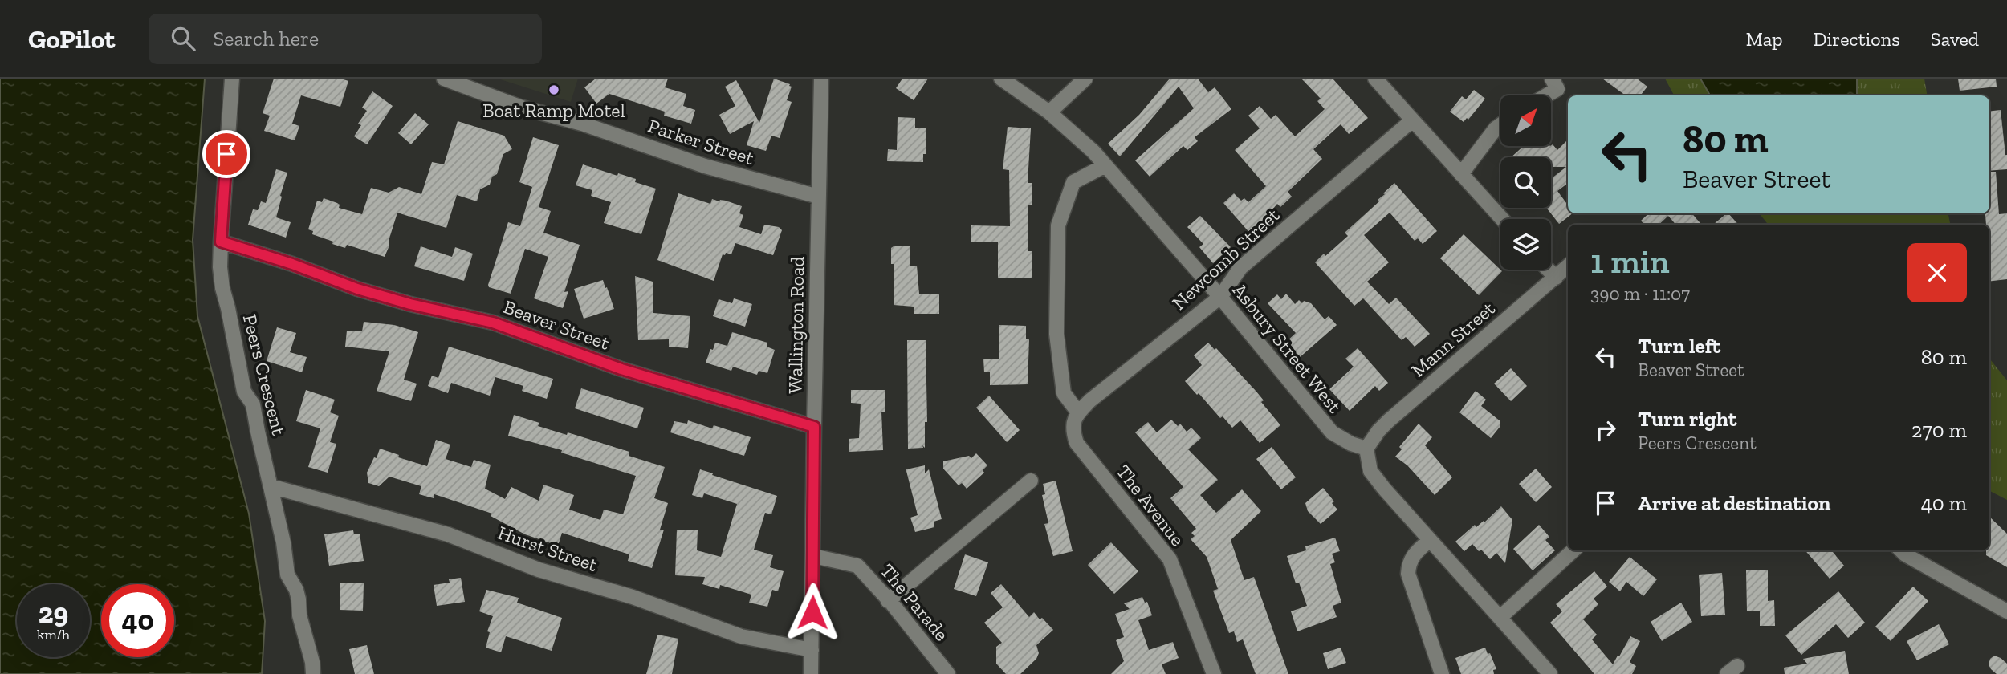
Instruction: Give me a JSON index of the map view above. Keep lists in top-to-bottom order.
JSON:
{
  "streets": {
    "street": [
      "Parker Street",
      "Newcomb Street",
      "Beaver Street",
      "Wallington Road",
      "Mann Street",
      "Asbury Street West",
      "Peers Crescent",
      "The Avenue",
      "Hurst Street",
      "The Parade"
    ]
  },
  "crossings": [
    ["Parker Street", "Wallington Road"],
    ["Newcomb Street", "Asbury Street West"],
    ["Newcomb Street", "The Avenue"],
    ["Beaver Street", "Wallington Road"],
    ["Beaver Street", "Peers Crescent"],
    ["Wallington Road", "Hurst Street"],
    ["Wallington Road", "The Parade"],
    ["Mann Street", "Asbury Street West"],
    ["Peers Crescent", "Hurst Street"]
  ],
  "places": ["Boat Ramp Motel"],
  "north": "top right",
  "page": {
    "header": "GoPilot",
    "search": "Search here",
    "nav": ["Map", "Directions", "Saved"],
    "turn": ["80 m", "Beaver Street"],
    "heading": ["1 min", "390 m · 11:07"],
    "list": [
      {
        "name": "Turn left",
        "note": "Beaver Street",
        "value": "80 m"
      },
      {
        "name": "Turn right",
        "note": "Peers Crescent",
        "value": "270 m"
      },
      {
        "name": "Arrive at destination",
        "value": "40 m"
      }
    ],
    "speed": "29 km/h",
    "limit": "40"
  }
}
